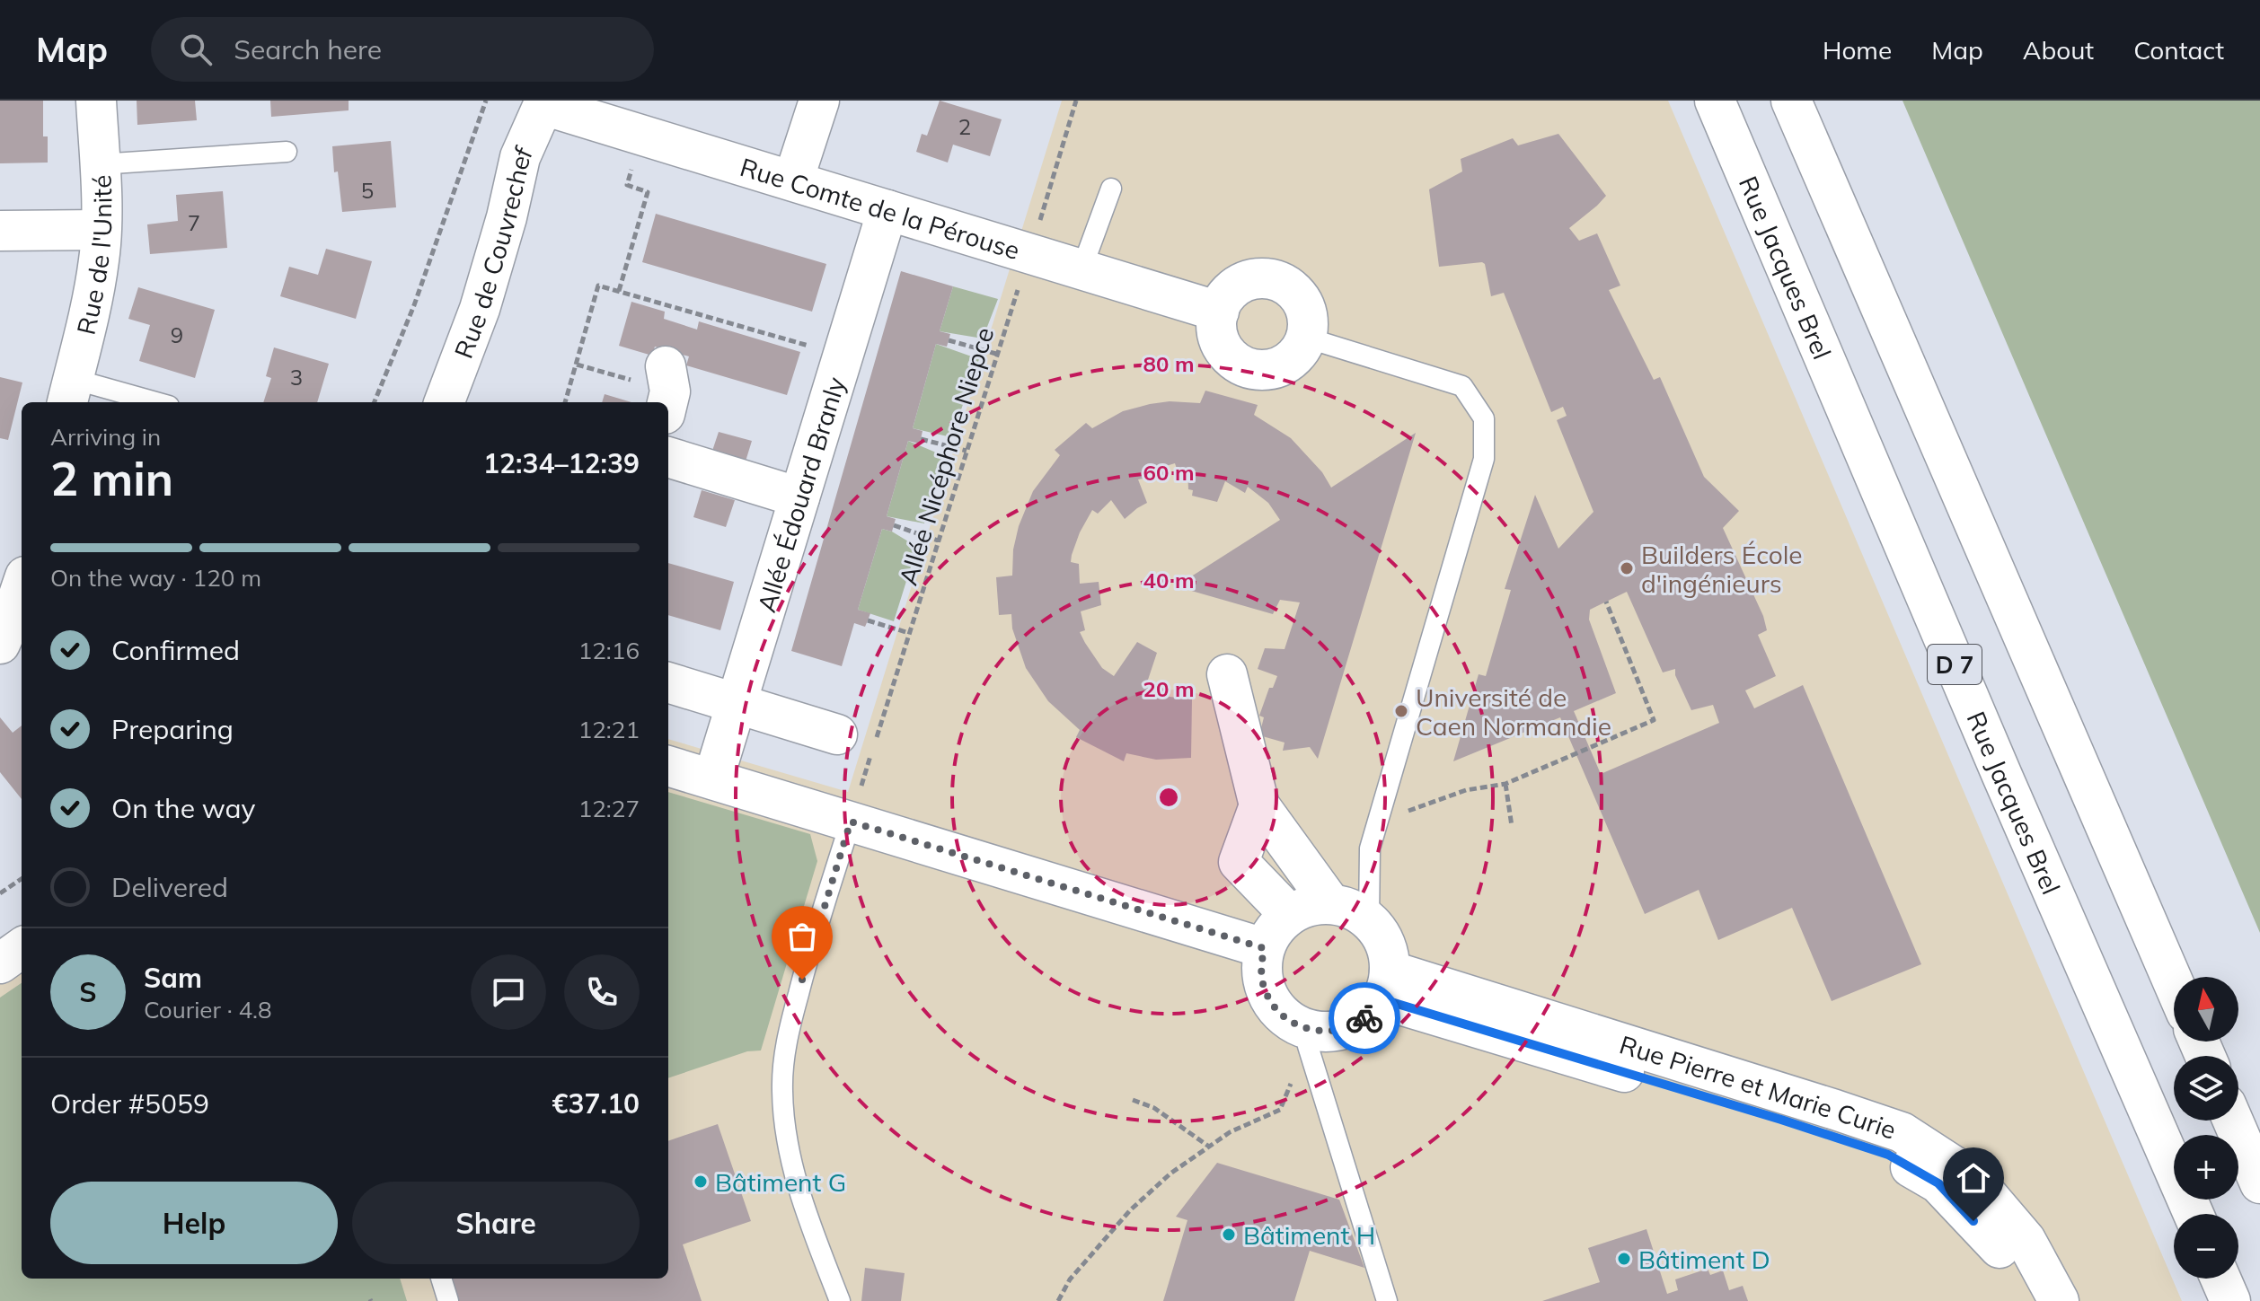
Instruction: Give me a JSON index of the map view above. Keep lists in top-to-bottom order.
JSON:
{
  "streets": {
    "street": [
      "Rue Comte de la Pérouse",
      "Rue de Couvrechef",
      "Rue de l'Unité",
      "Rue Jacques Brel",
      "Allée Édouard Branly",
      "D 7",
      "Rue Pierre et Marie Curie"
    ],
    "path": ["Allée Nicéphore Niepce"]
  },
  "crossings": [
    ["Rue Comte de la Pérouse", "Rue de Couvrechef"],
    ["Rue Comte de la Pérouse", "Allée Nicéphore Niepce"],
    ["Rue Comte de la Pérouse", "Allée Édouard Branly"]
  ],
  "places": [
    "Builders École d'ingénieurs",
    "Université de Caen Normandie",
    "Bâtiment G",
    "Bâtiment H",
    "Bâtiment D"
  ],
  "house_numbers": [
    "2",
    "5",
    "7",
    "9",
    "3"
  ],
  "north": "top",
  "page": {
    "header": "Map",
    "search": "Search here",
    "nav": [
      "Home",
      "Map",
      "About",
      "Contact"
    ],
    "heading": ["2 min", "Arriving in", "12:34–12:39"],
    "panel": [
      "Sam",
      "Courier · 4.8",
      "Order #5059",
      "€37.10"
    ],
    "bar": "On the way · 120 m",
    "list": [
      ["Confirmed", "12:16"],
      ["Preparing", "12:21"],
      ["On the way", "12:27"],
      "Delivered"
    ],
    "round": "S",
    "map_buttons": ["+", "−"],
    "buttons": ["Help", "Share"]
  },
  "rings": [
    "80 m",
    "60 m",
    "40 m",
    "20 m"
  ]
}
